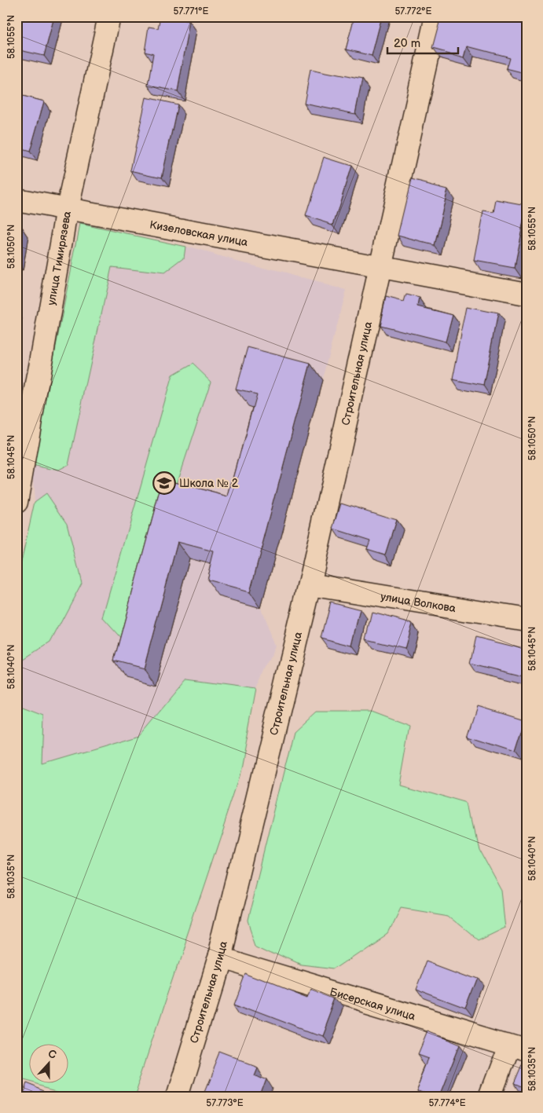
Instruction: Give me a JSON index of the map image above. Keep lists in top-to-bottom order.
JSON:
{
  "streets": {
    "street": [
      "Кизеловская улица",
      "улица Тимирязева",
      "Строительная улица",
      "улица Волкова",
      "Бисерская улица"
    ]
  },
  "crossings": [
    ["Кизеловская улица", "улица Тимирязева"],
    ["Кизеловская улица", "Строительная улица"],
    ["Строительная улица", "улица Волкова"],
    ["Строительная улица", "Бисерская улица"]
  ],
  "places": {
    "school or university": ["Школа № 2"]
  },
  "scale_bar": "20 m",
  "north": "top",
  "coordinates": [
    "57.771°E",
    "57.772°E",
    "58.1055°N",
    "58.1050°N",
    "58.1045°N",
    "58.1040°N",
    "58.1035°N",
    "57.773°E",
    "57.774°E"
  ]
}
